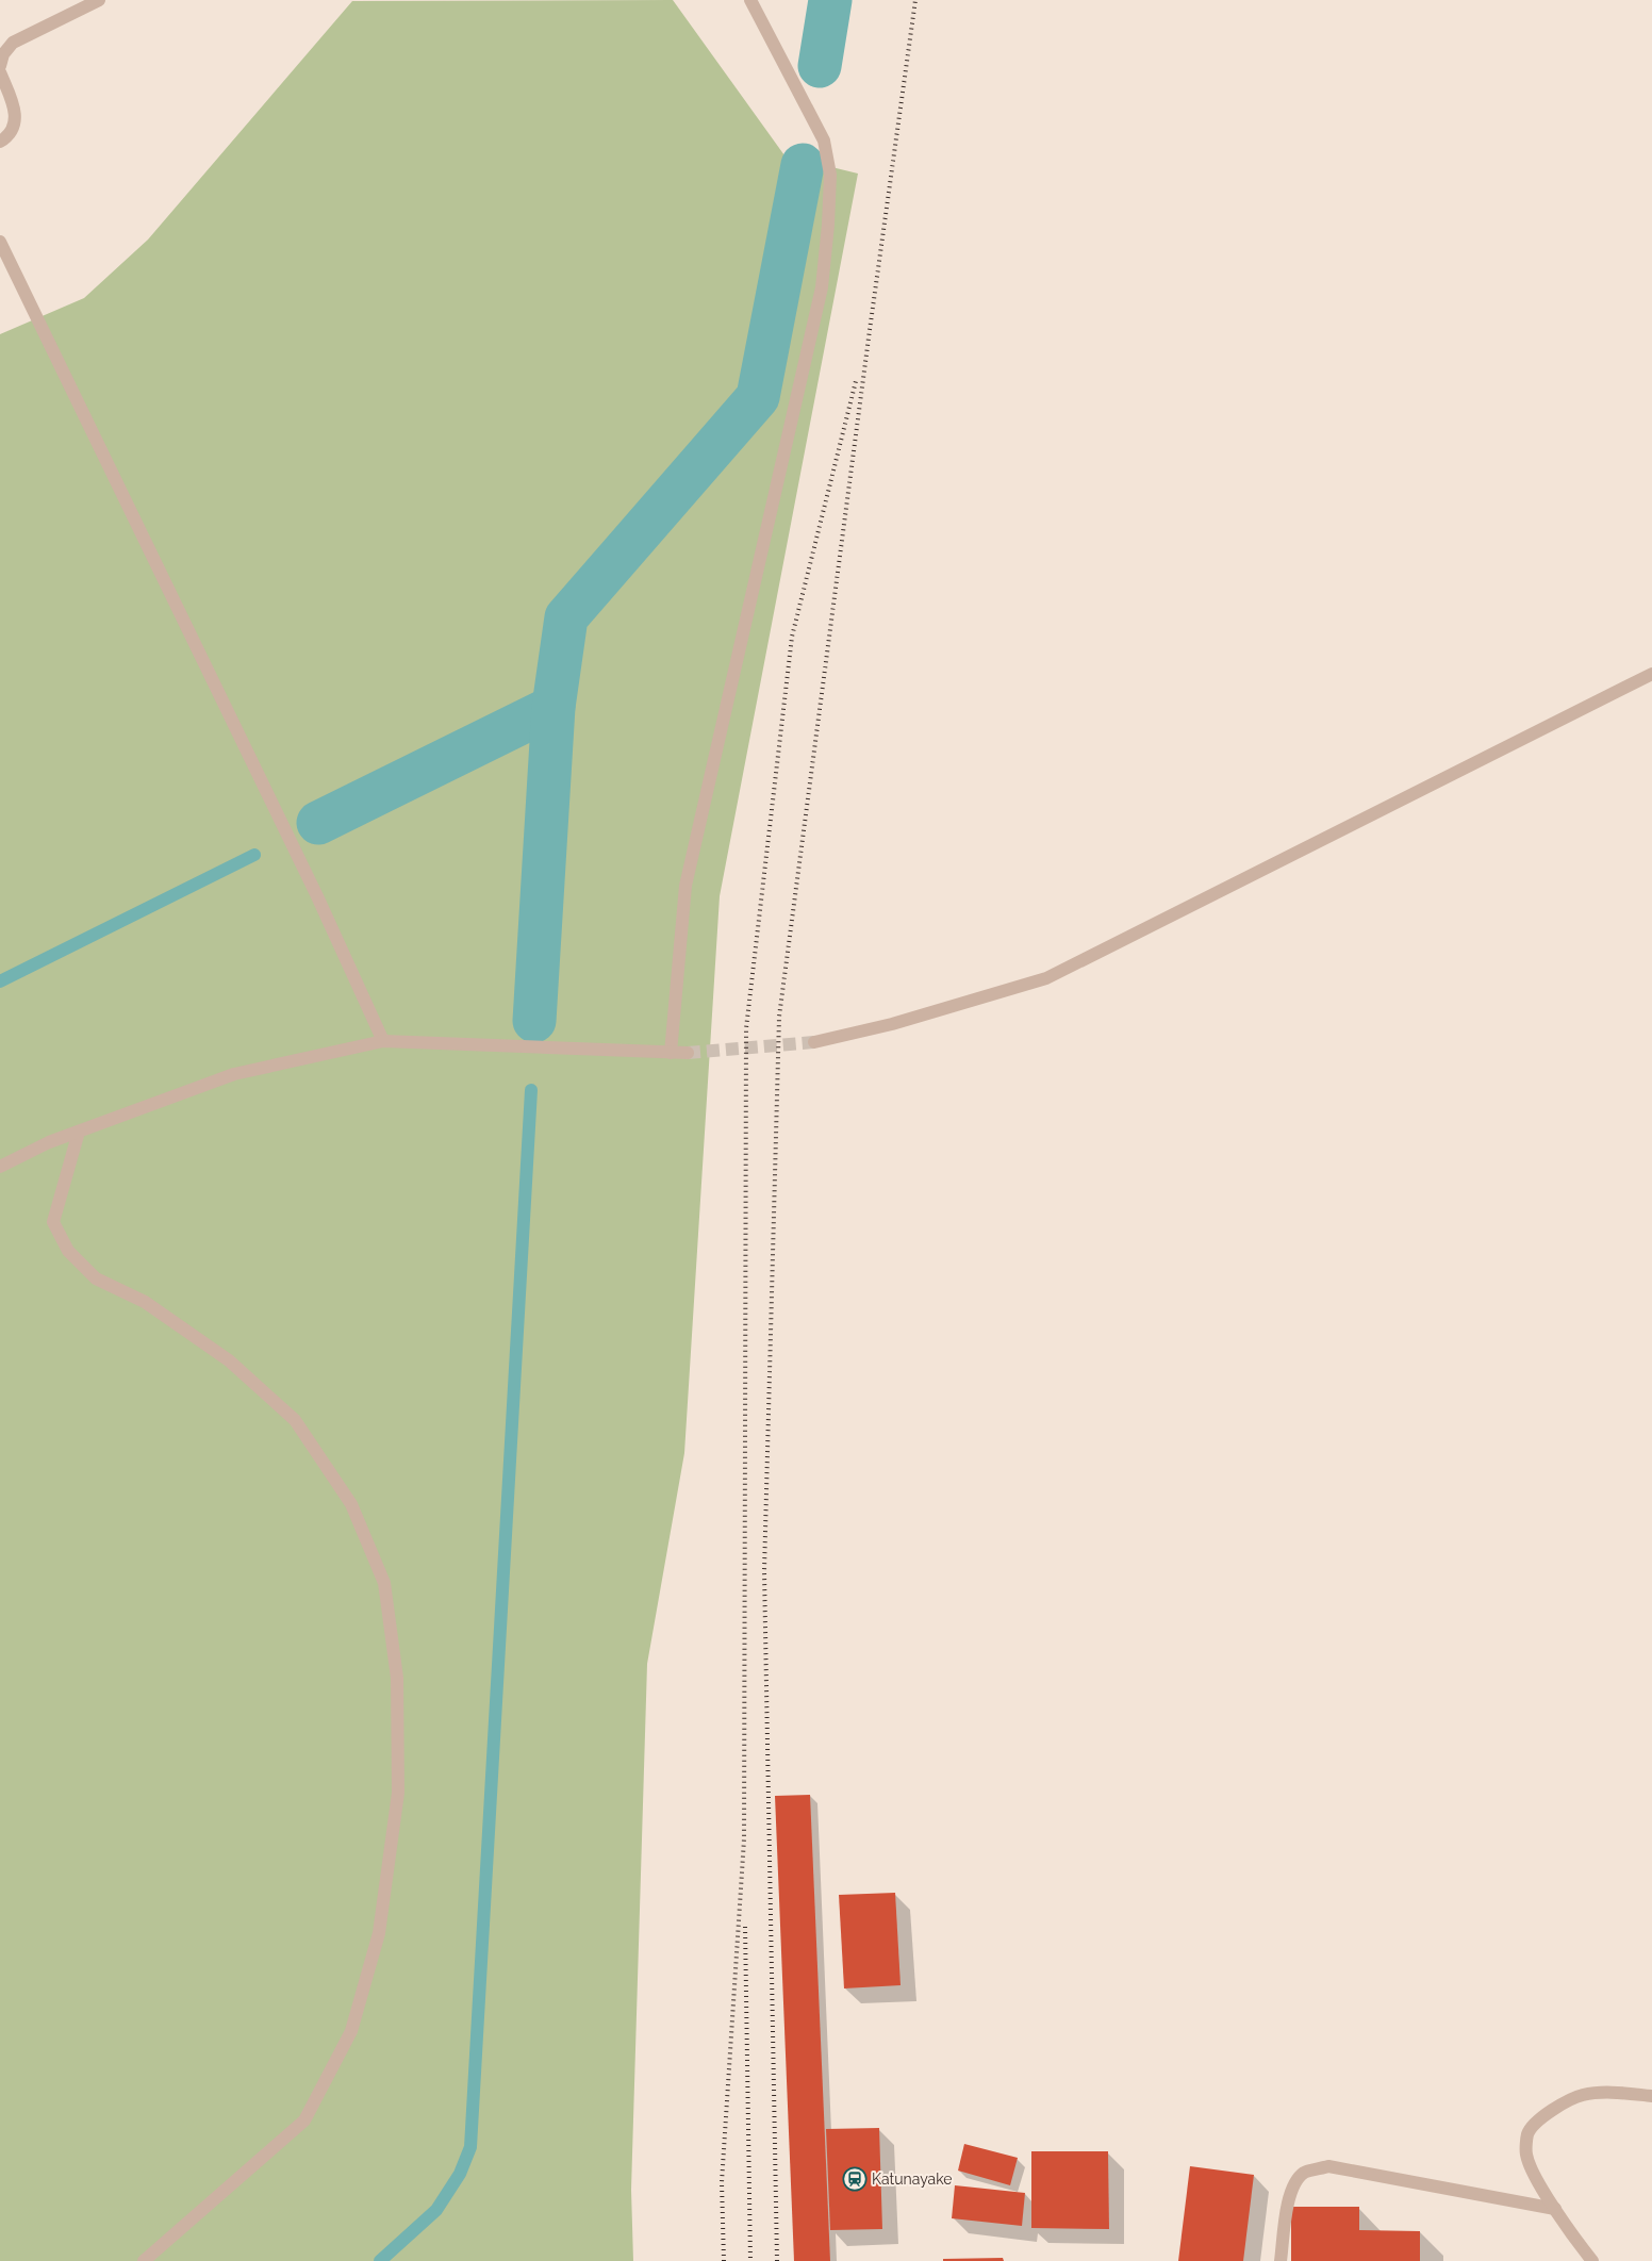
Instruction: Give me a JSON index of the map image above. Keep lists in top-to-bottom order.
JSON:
{
  "places": {
    "station": ["Katunayake"]
  }
}
